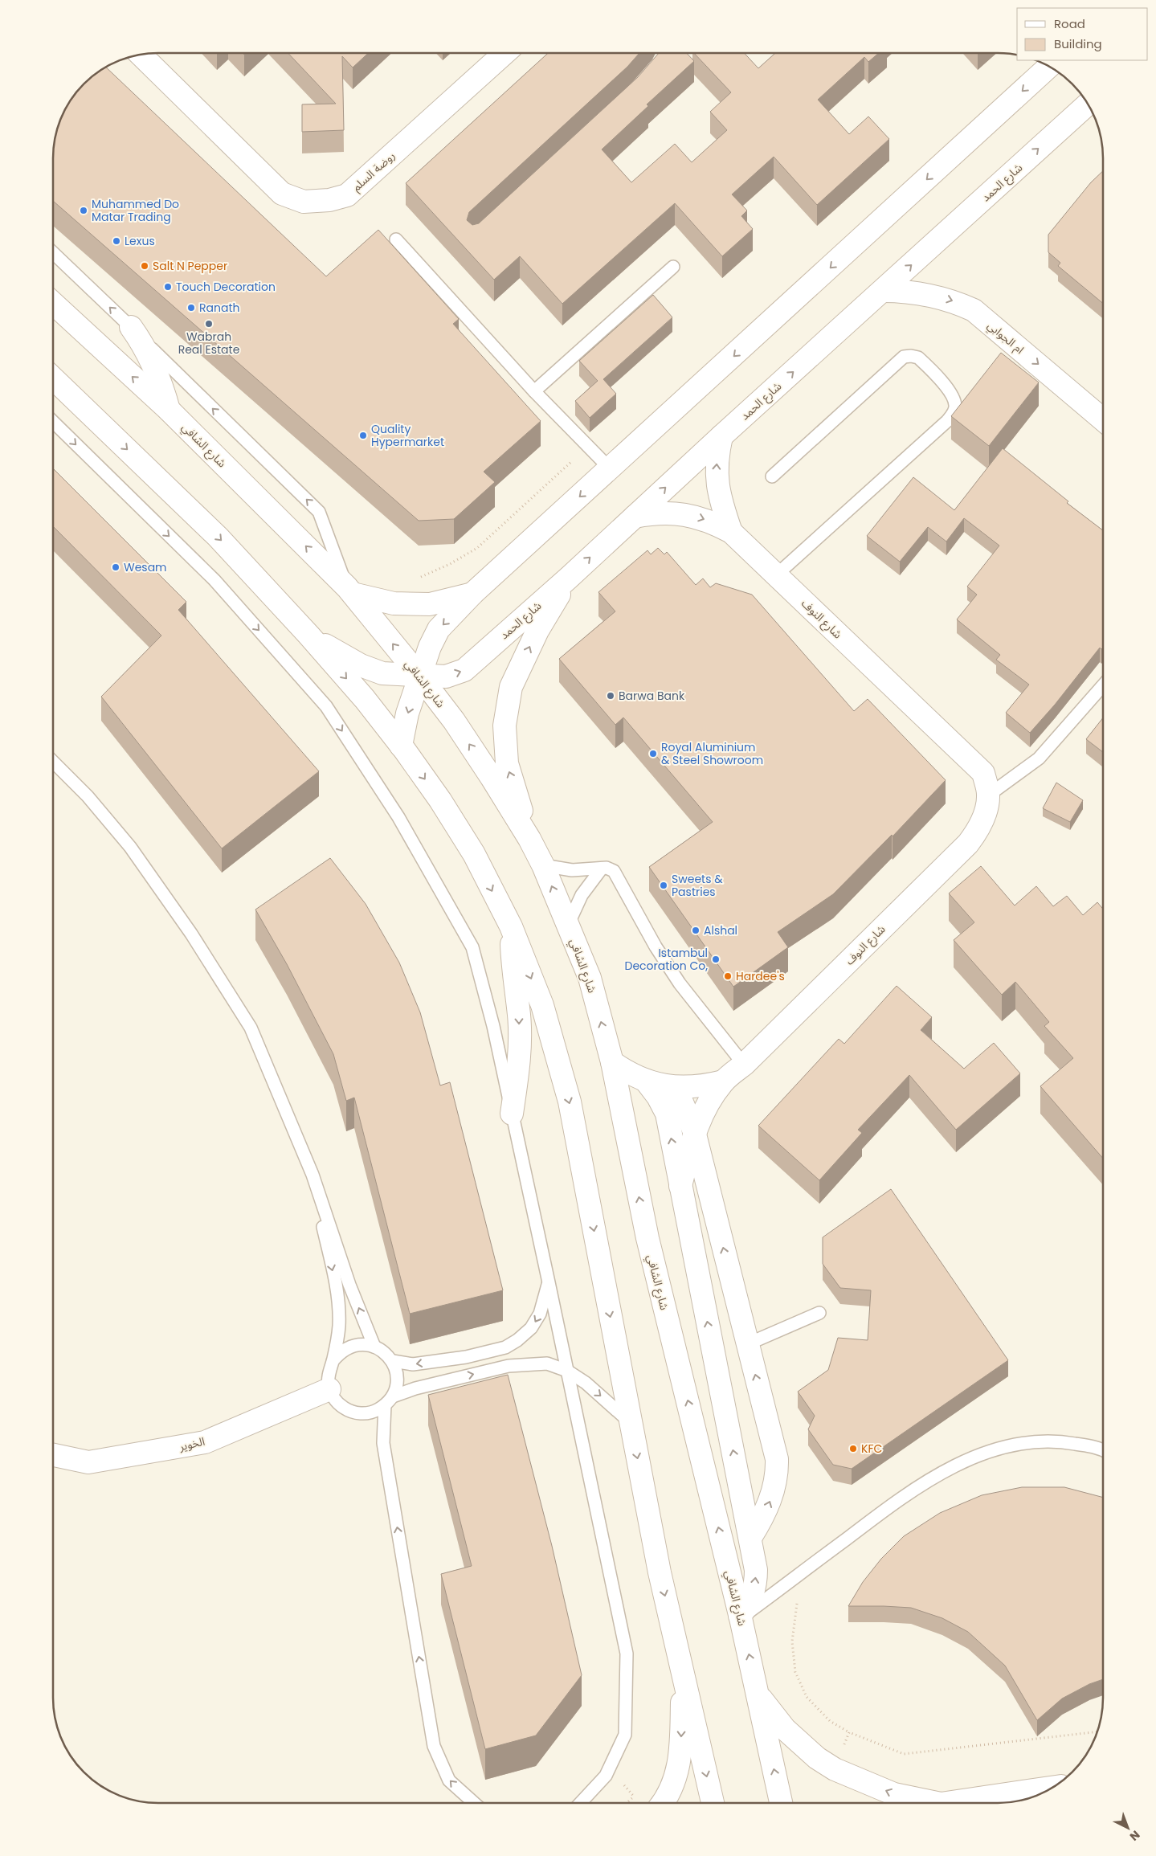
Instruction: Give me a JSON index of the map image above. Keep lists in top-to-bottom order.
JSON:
{
  "streets": {
    "street": [
      "روضة السلم",
      "شارع الحمد",
      "ام الجوابي",
      "شارع الشافي",
      "شارع النوف",
      "الخوير"
    ]
  },
  "crossings": [
    ["شارع الحمد", "ام الجوابي"],
    ["شارع الحمد", "شارع الشافي"],
    ["شارع الحمد", "شارع النوف"]
  ],
  "one_way": ["ام الجوابي"],
  "places": [
    "Muhammed Do Matar Trading",
    "Lexus",
    "Salt N Pepper",
    "Touch Decoration",
    "Ranath",
    "Wabrah Real Estate",
    "Quality Hypermarket",
    "Wesam",
    "Barwa Bank",
    "Royal Aluminium & Steel Showroom",
    "Sweets & Pastries",
    "Alshal",
    "Istambul Decoration Co,",
    "Hardee's",
    "KFC"
  ],
  "legend": ["Road", "Building"],
  "north": "bottom right"
}
